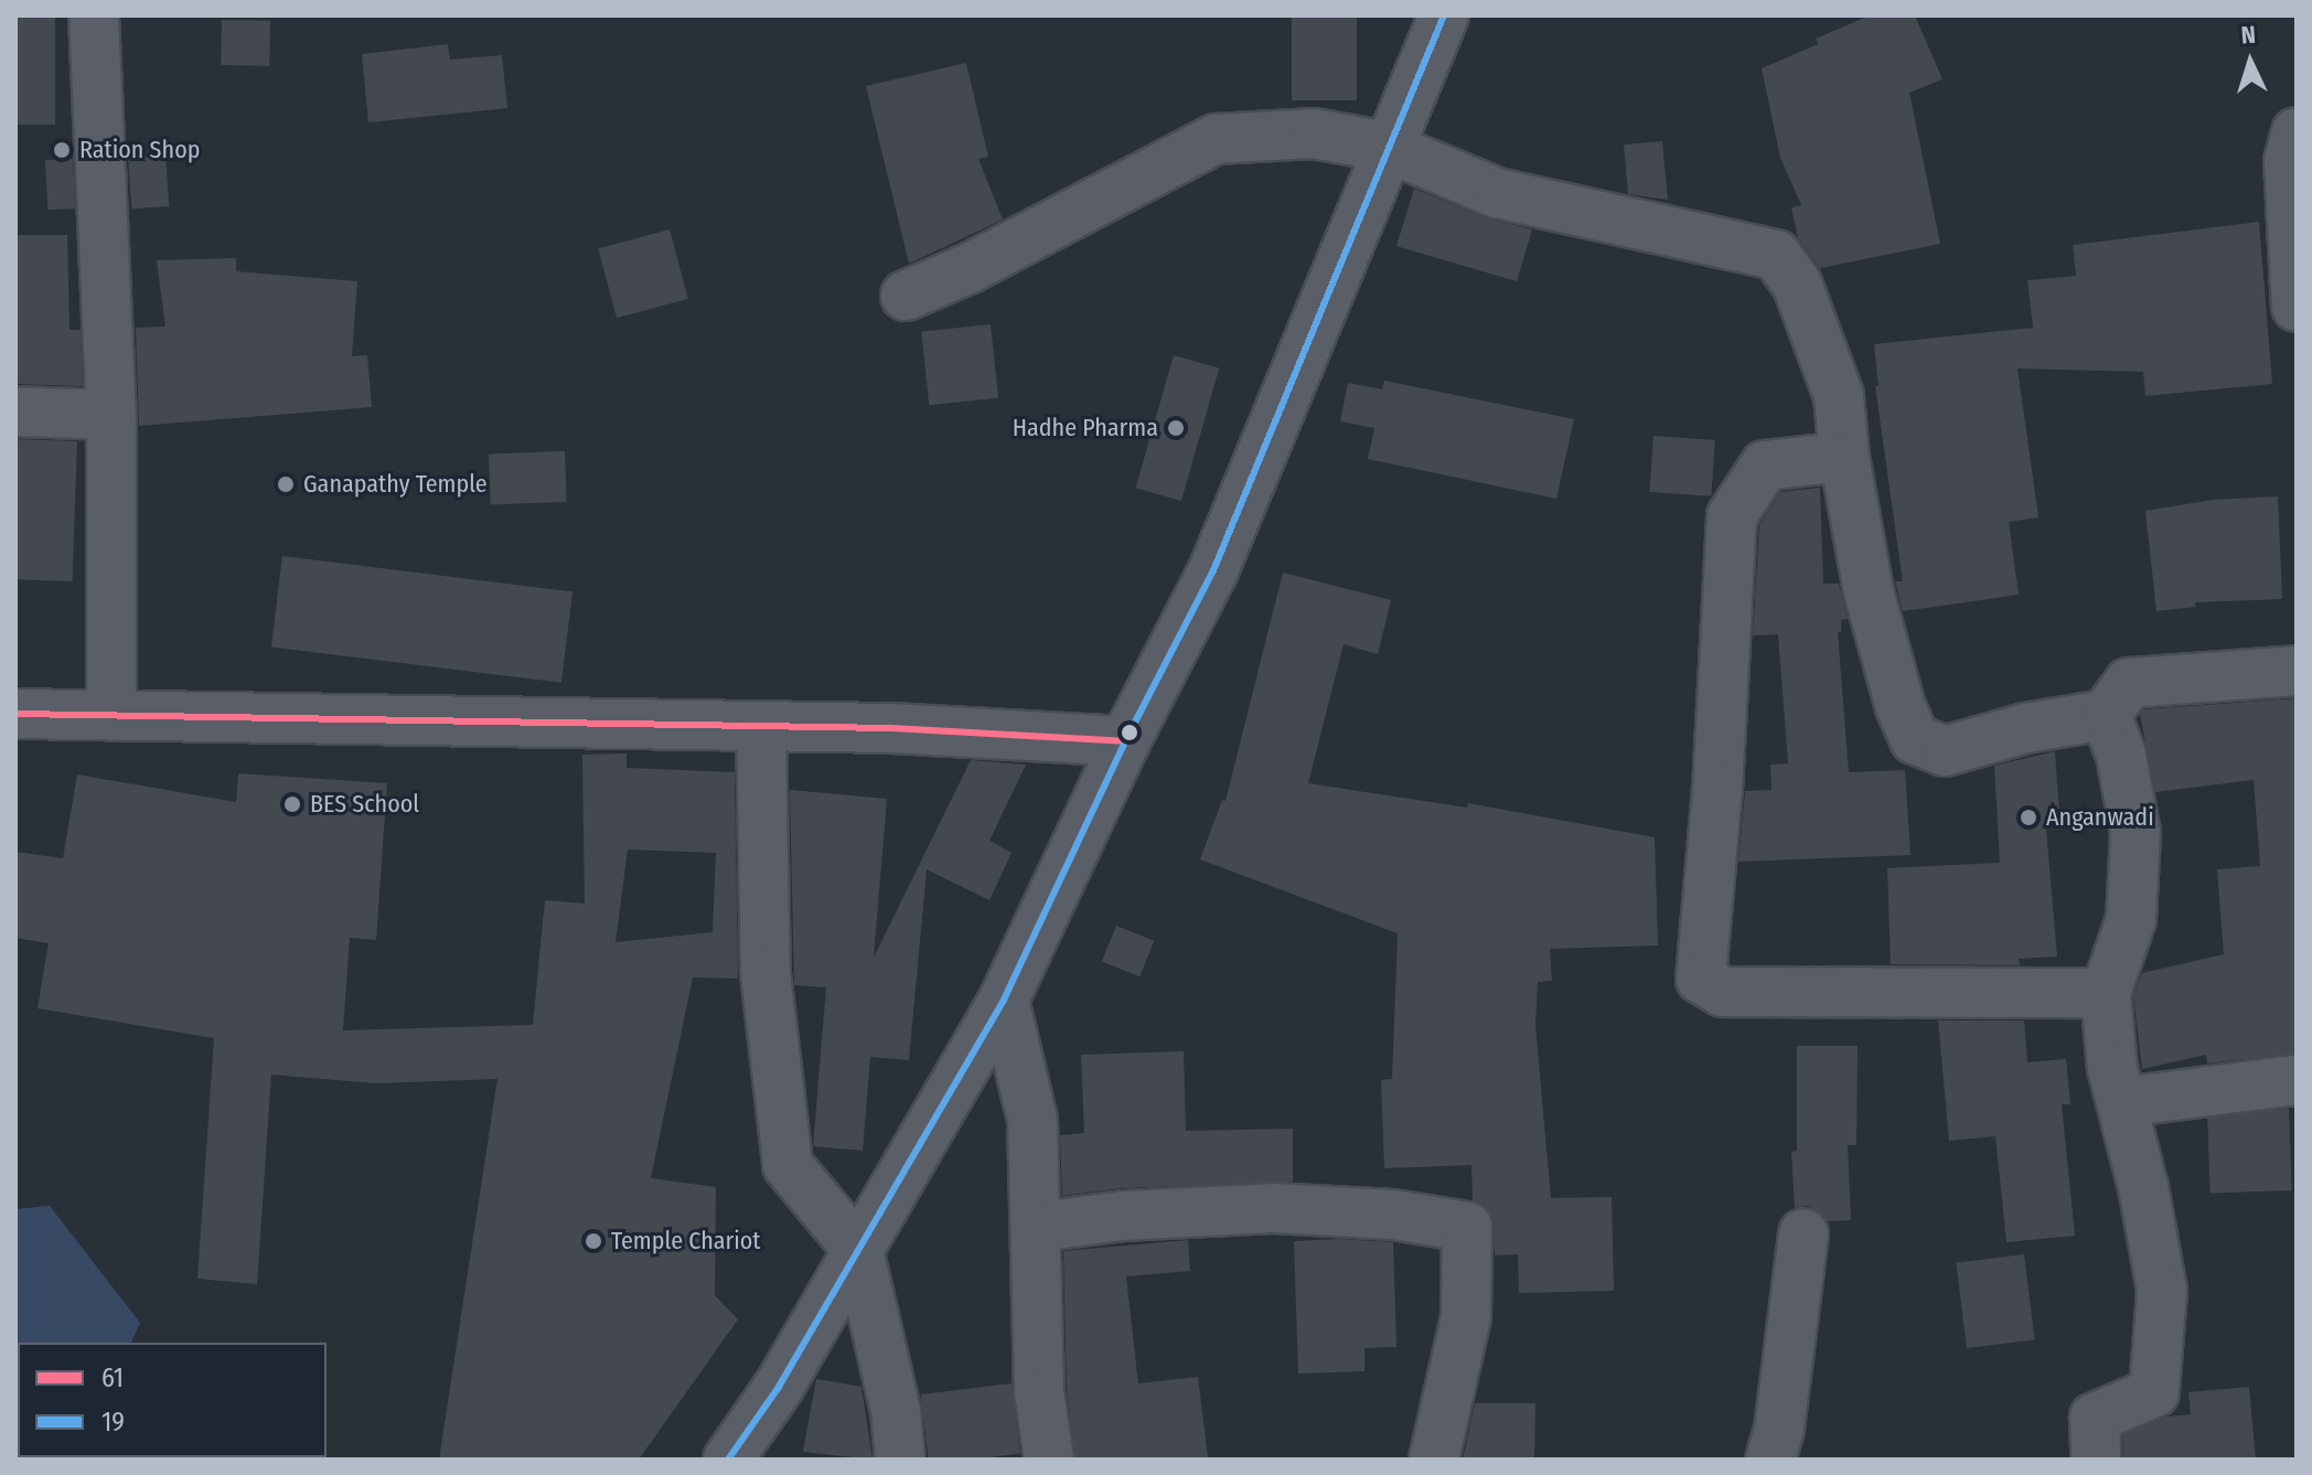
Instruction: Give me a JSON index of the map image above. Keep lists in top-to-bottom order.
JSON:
{
  "places": [
    "Ration Shop",
    "Hadhe Pharma",
    "Ganapathy Temple",
    "BES School",
    "Anganwadi",
    "Temple Chariot"
  ],
  "lines": ["transit line 19", "transit line 61"],
  "legend": ["61", "19"],
  "north": "top"
}
